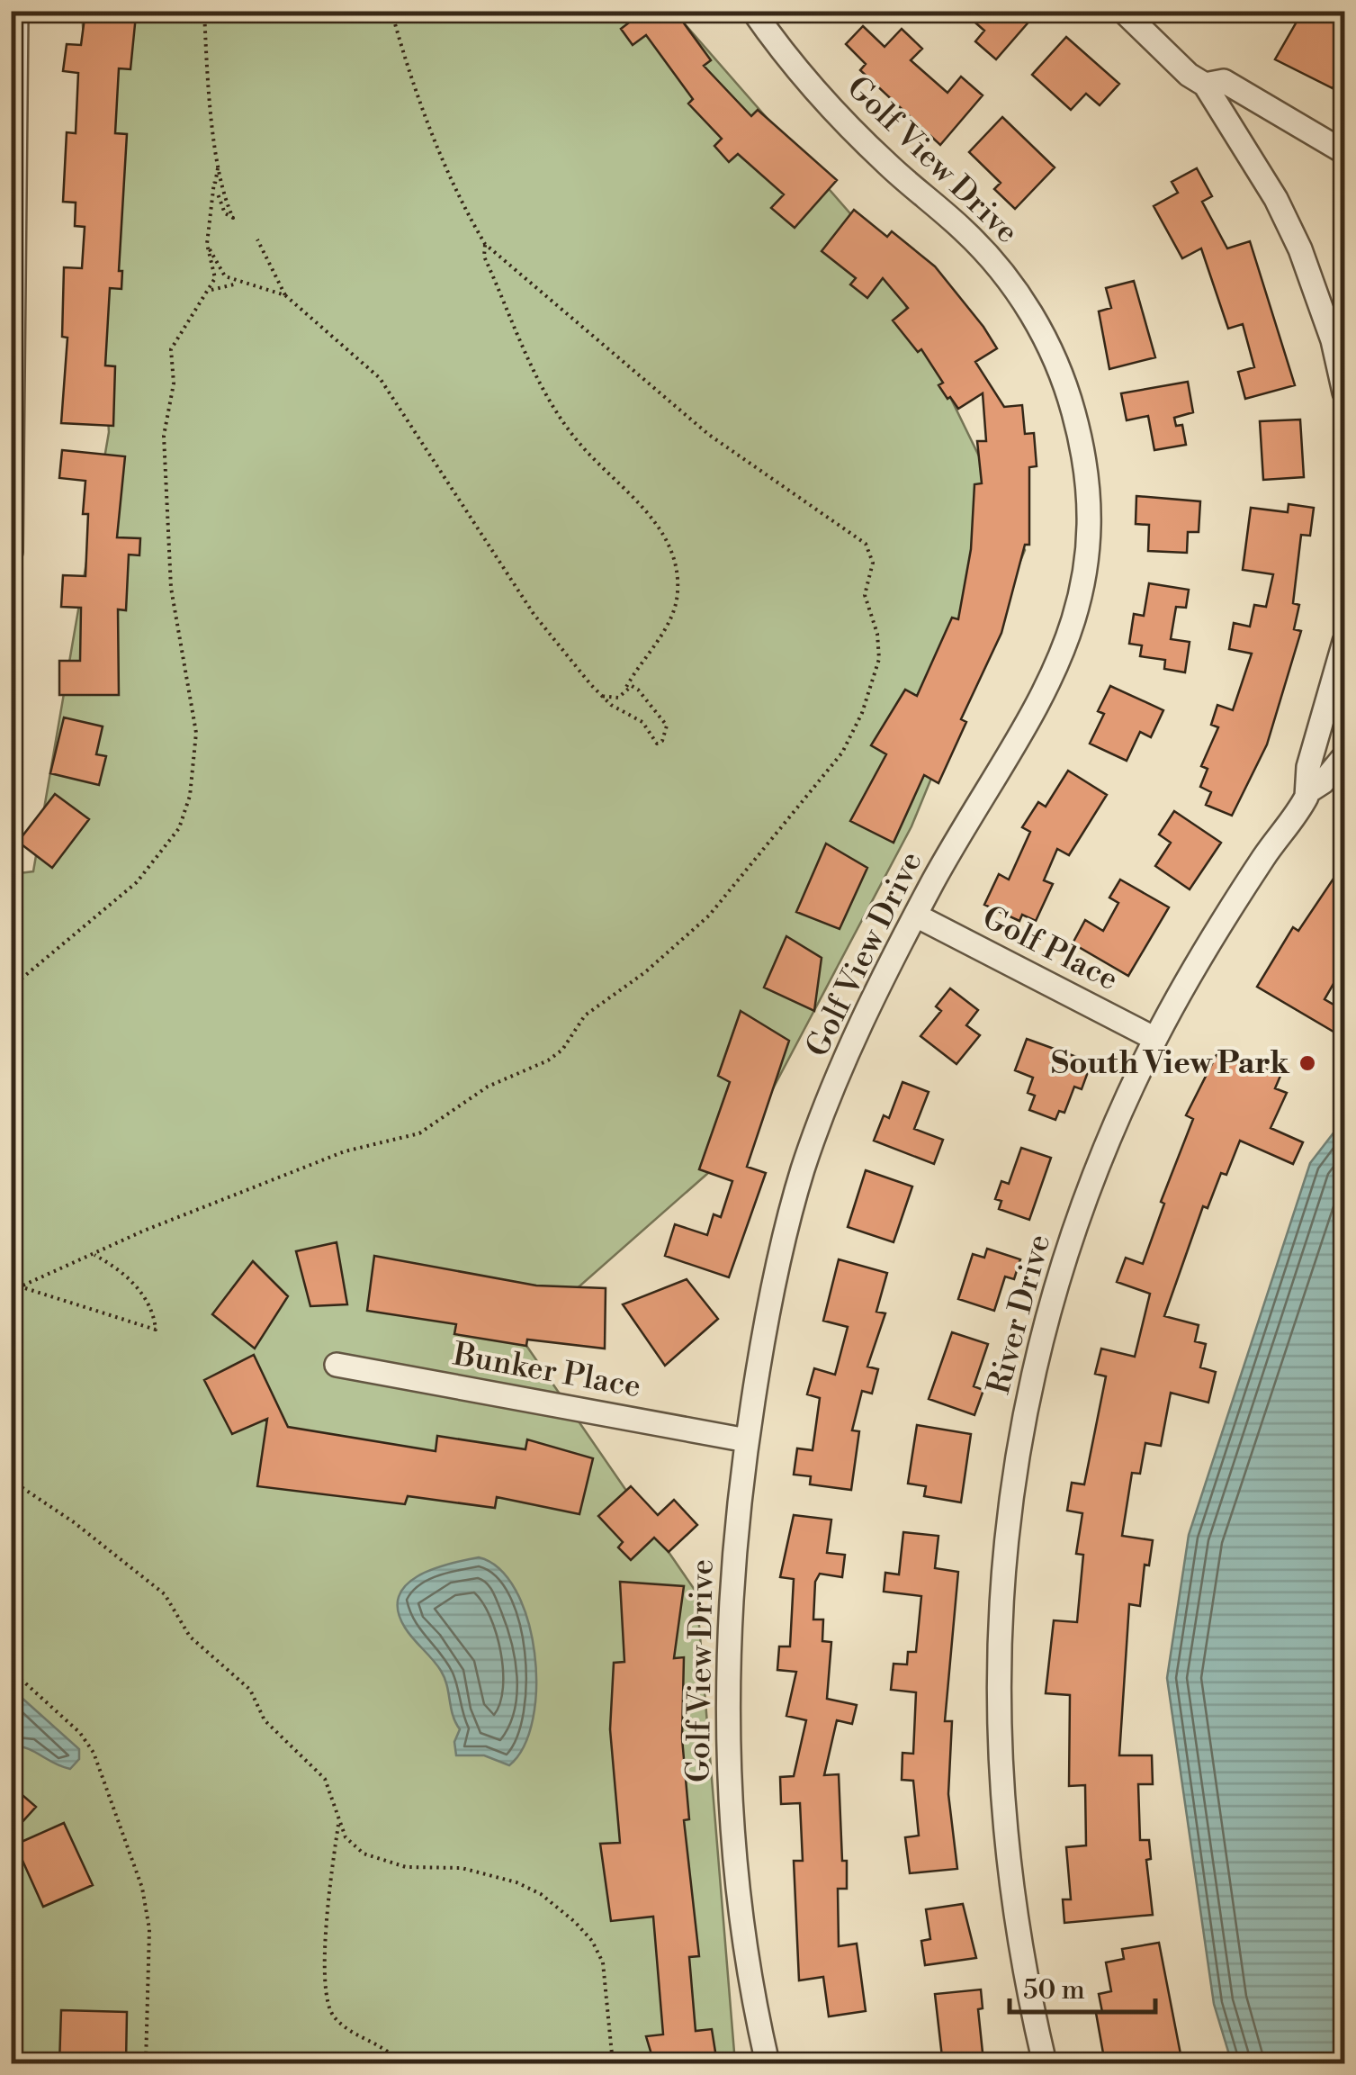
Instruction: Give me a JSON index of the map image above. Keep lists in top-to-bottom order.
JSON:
{
  "streets": {
    "street": [
      "Golf View Drive",
      "Golf Place",
      "River Drive",
      "Bunker Place"
    ]
  },
  "crossings": [
    ["Golf View Drive", "Golf Place"],
    ["Golf View Drive", "Bunker Place"],
    ["Golf Place", "River Drive"]
  ],
  "places": ["South View Park"],
  "scale_bar": "50 m"
}
